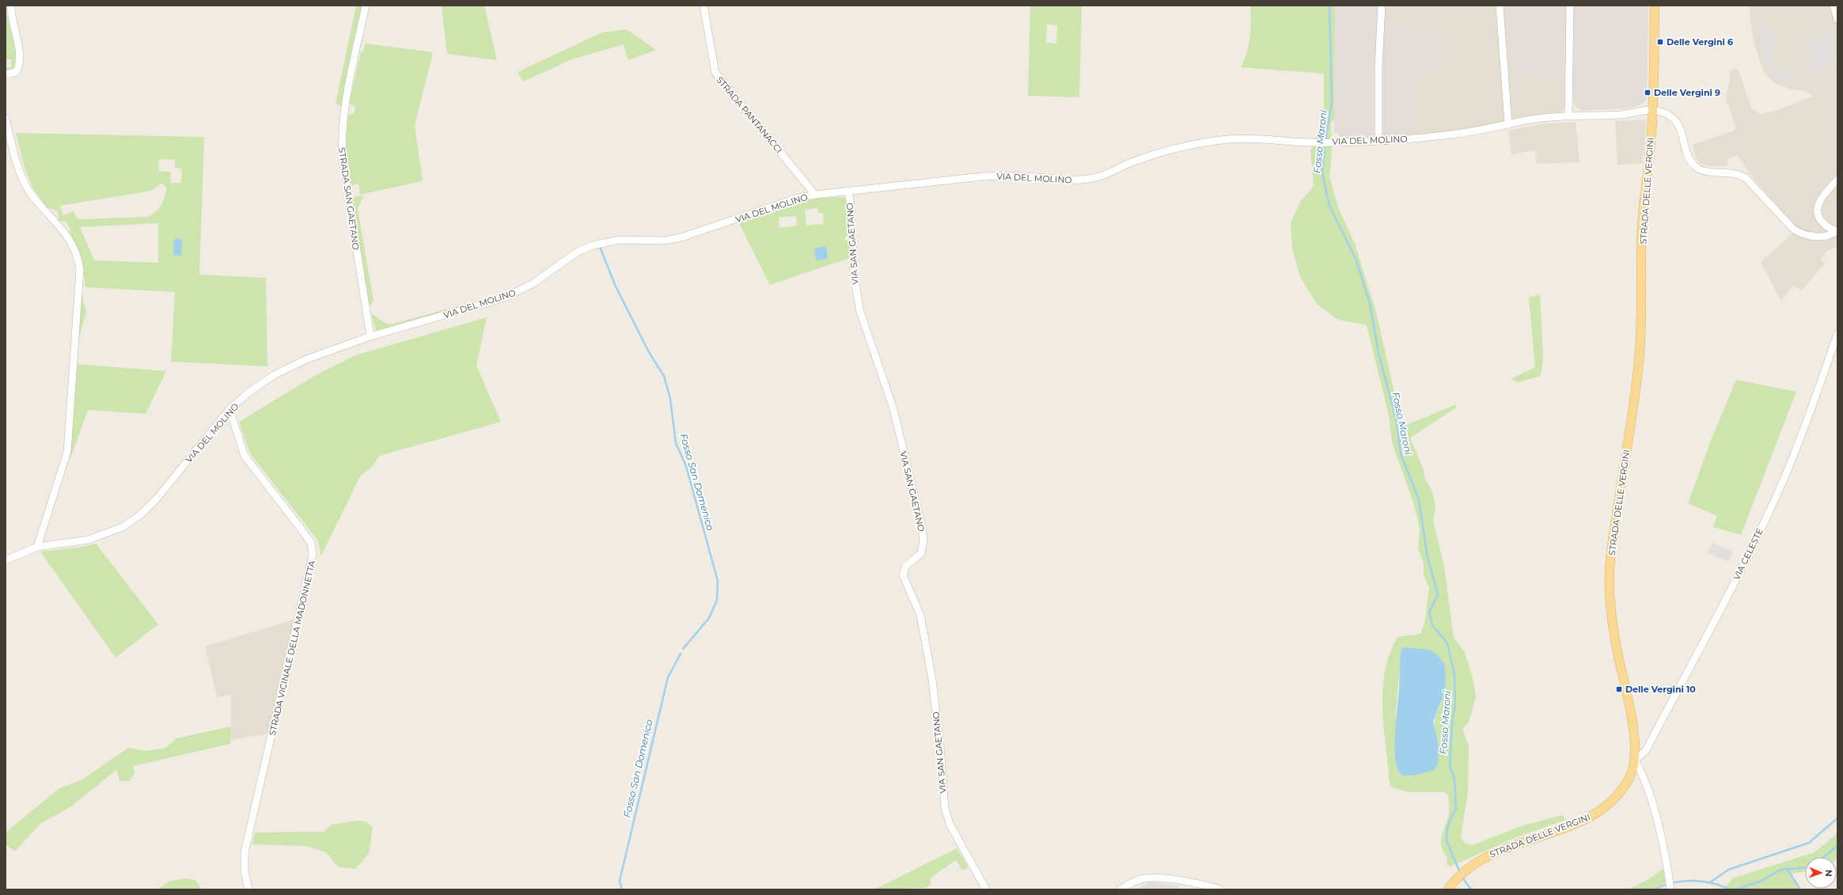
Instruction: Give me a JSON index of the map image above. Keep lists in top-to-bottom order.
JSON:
{
  "streets": {
    "main road": ["STRADA DELLE VERGINI"],
    "street": [
      "STRADA PANTANACCI",
      "VIA DEL MOLINO",
      "STRADA SAN GAETANO",
      "VIA SAN GAETANO",
      "VIA CELESTE",
      "STRADA VICINALE DELLA MADONNETTA"
    ]
  },
  "crossings": [
    ["STRADA PANTANACCI", "VIA DEL MOLINO"],
    ["VIA DEL MOLINO", "STRADA DELLE VERGINI"],
    ["VIA DEL MOLINO", "STRADA SAN GAETANO"],
    ["VIA DEL MOLINO", "VIA SAN GAETANO"],
    ["VIA DEL MOLINO", "STRADA VICINALE DELLA MADONNETTA"],
    ["STRADA DELLE VERGINI", "VIA CELESTE"]
  ],
  "water": ["Fosso Maroni", "Fosso San Domenico"],
  "places": {
    "transit": ["Delle Vergini 6", "Delle Vergini 9", "Delle Vergini 10"]
  },
  "north": "right"
}
